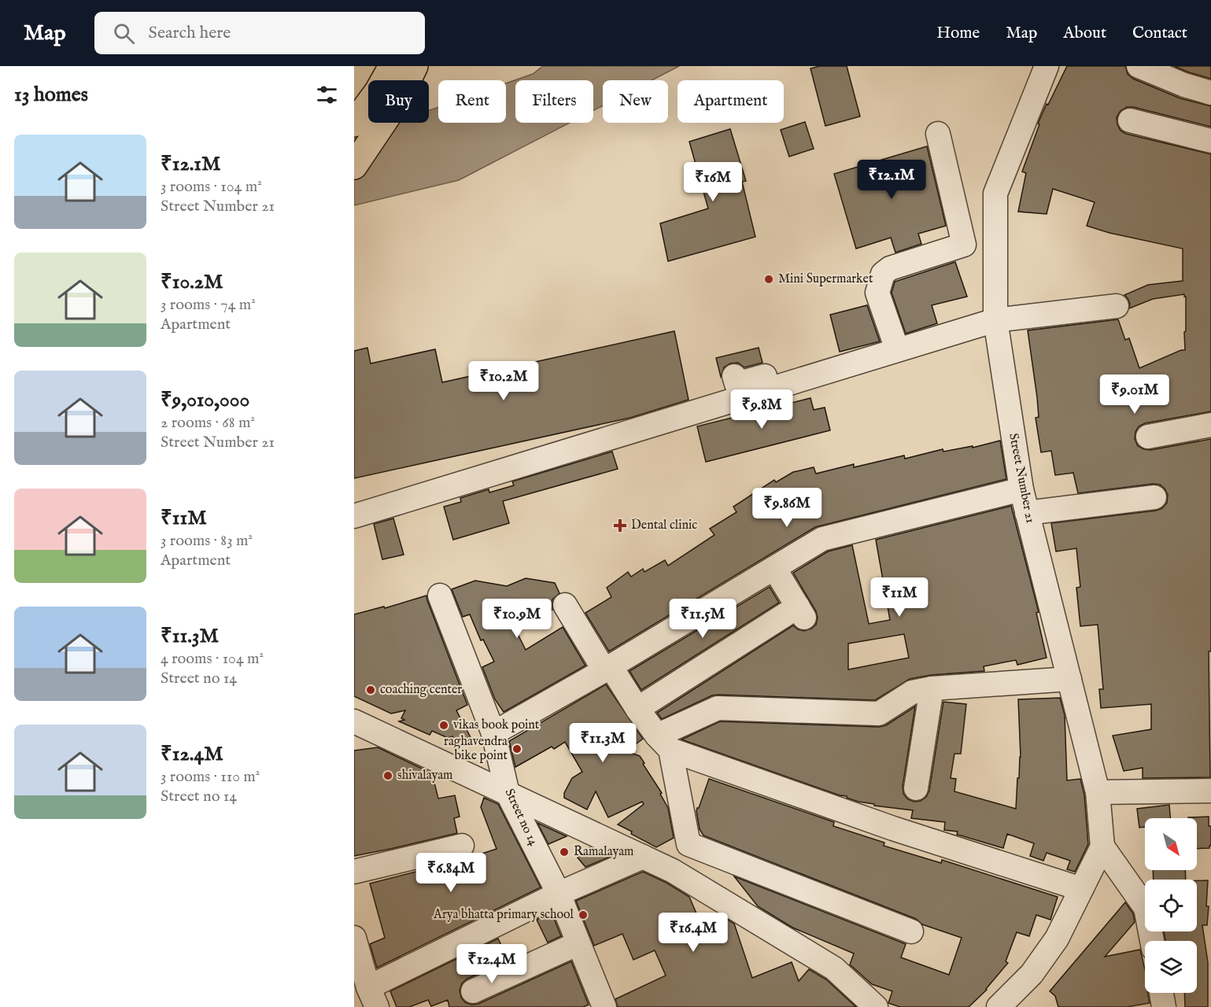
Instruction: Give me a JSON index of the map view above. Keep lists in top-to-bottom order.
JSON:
{
  "streets": {
    "street": ["Street Number 21", "Street no 14"]
  },
  "places": {
    "other": [
      "Mini Supermarket",
      "coaching center",
      "vikas book point",
      "raghavendra bike point",
      "shivalayam",
      "Ramalayam",
      "Arya bhatta primary school"
    ],
    "health": ["Dental clinic"]
  },
  "north": "bottom right",
  "page": {
    "header": "Map",
    "search": "Search here",
    "nav": [
      "Home",
      "Map",
      "About",
      "Contact"
    ],
    "heading": "13 homes",
    "chip": [
      "Buy",
      "Rent",
      "Filters",
      "New",
      "Apartment"
    ],
    "list": [
      {
        "name": "₹12.1M",
        "note": "3 rooms · 104 m² · Street Number 21"
      },
      {
        "name": "₹10.2M",
        "note": "3 rooms · 74 m² · Apartment"
      },
      {
        "name": "₹9,010,000",
        "note": "2 rooms · 68 m² · Street Number 21"
      },
      {
        "name": "₹11M",
        "note": "3 rooms · 83 m² · Apartment"
      },
      {
        "name": "₹11.3M",
        "note": "4 rooms · 104 m² · Street no 14"
      },
      {
        "name": "₹12.4M",
        "note": "3 rooms · 110 m² · Street no 14"
      }
    ],
    "price": [
      "₹12.1M",
      "₹16M",
      "₹10.2M",
      "₹9.01M",
      "₹9.8M",
      "₹9.86M",
      "₹11M",
      "₹10.9M",
      "₹11.5M",
      "₹11.3M",
      "₹6.84M",
      "₹16.4M",
      "₹12.4M"
    ]
  }
}
